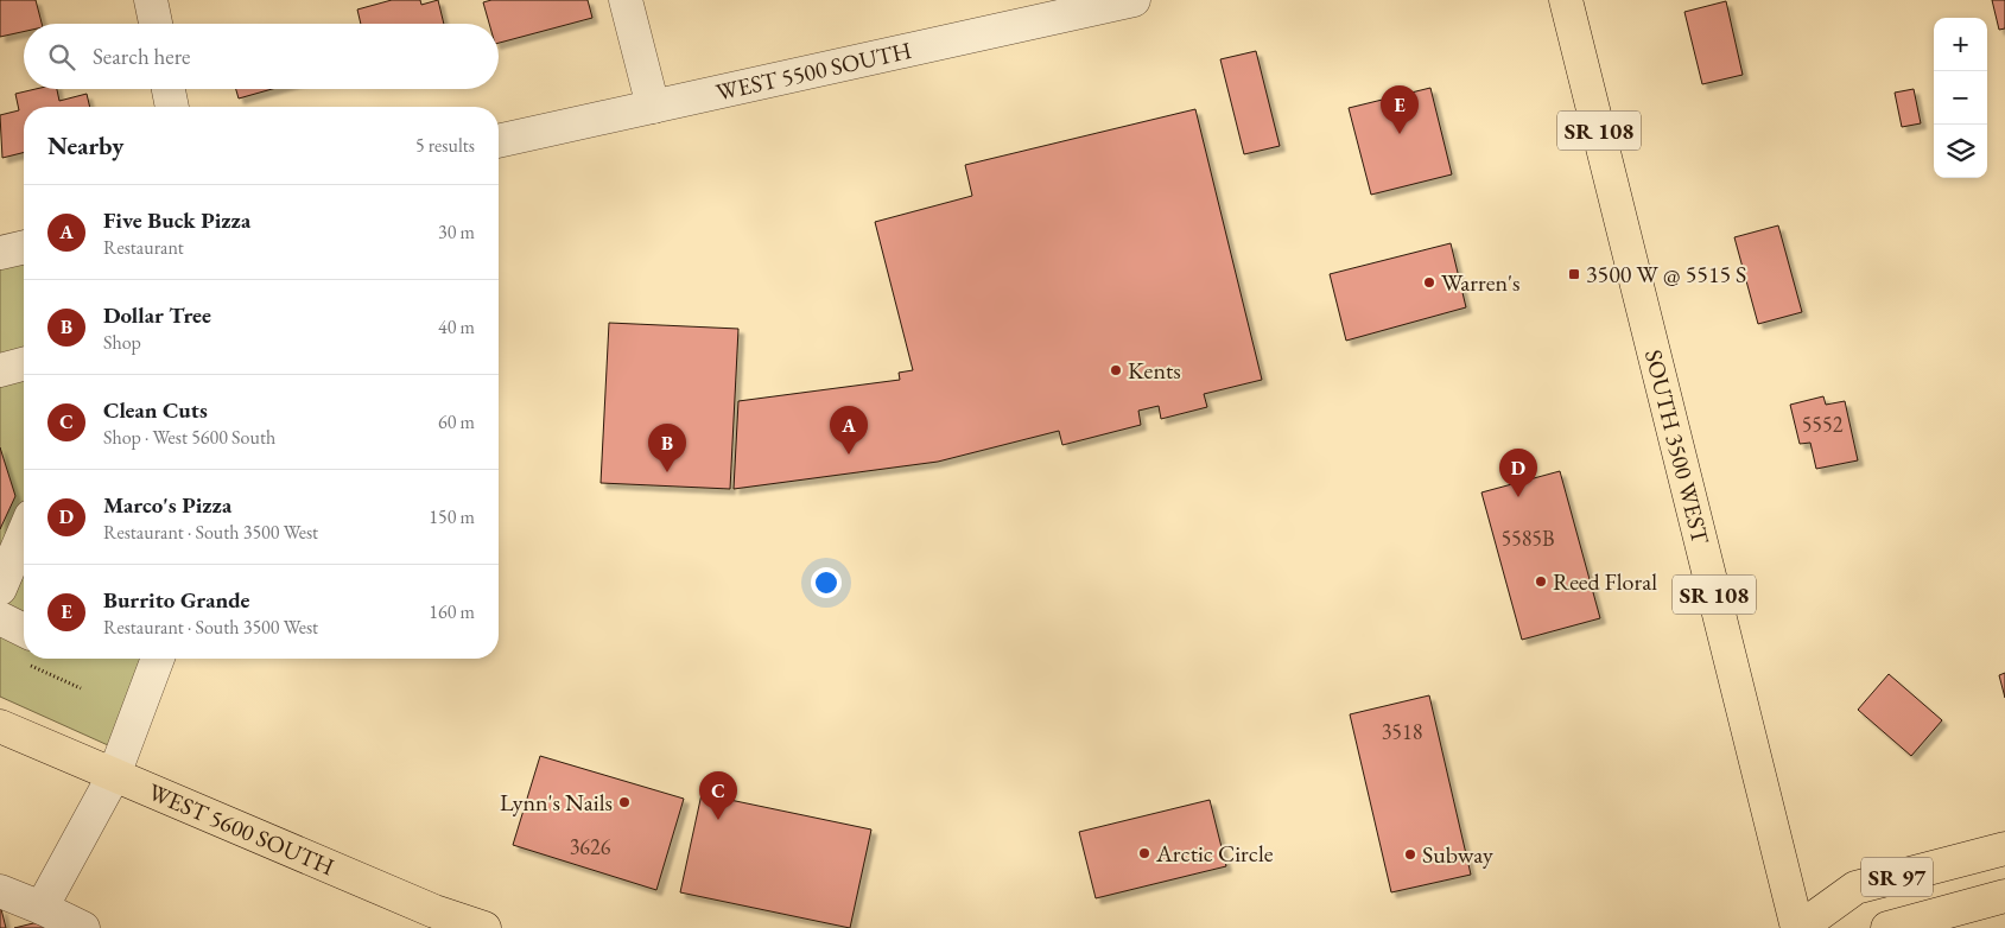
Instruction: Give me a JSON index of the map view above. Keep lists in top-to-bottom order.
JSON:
{
  "streets": {
    "main road": [
      "SR 108",
      "SOUTH 3500 WEST",
      "WEST 5600 SOUTH",
      "SR 97"
    ],
    "street": ["WEST 5500 SOUTH"]
  },
  "crossings": [
    ["SOUTH 3500 WEST", "SR 97"]
  ],
  "places": {
    "transit": ["3500 W @ 5515 S"],
    "other": [
      "Warren's",
      "Kents",
      "Reed Floral",
      "Lynn's Nails",
      "Arctic Circle",
      "Subway"
    ]
  },
  "house_numbers": [
    "5552",
    "5585B",
    "3518",
    "3626"
  ],
  "page": {
    "map_buttons": ["+", "−"],
    "search": "Search here",
    "pins": [
      "E",
      "A",
      "B",
      "D",
      "C"
    ],
    "heading": ["Nearby", "5 results"],
    "list": [
      {
        "mark": "A",
        "name": "Five Buck Pizza",
        "note": "Restaurant",
        "value": "30 m"
      },
      {
        "mark": "B",
        "name": "Dollar Tree",
        "note": "Shop",
        "value": "40 m"
      },
      {
        "mark": "C",
        "name": "Clean Cuts",
        "note": "Shop · West 5600 South",
        "value": "60 m"
      },
      {
        "mark": "D",
        "name": "Marco's Pizza",
        "note": "Restaurant · South 3500 West",
        "value": "150 m"
      },
      {
        "mark": "E",
        "name": "Burrito Grande",
        "note": "Restaurant · South 3500 West",
        "value": "160 m"
      }
    ]
  }
}
